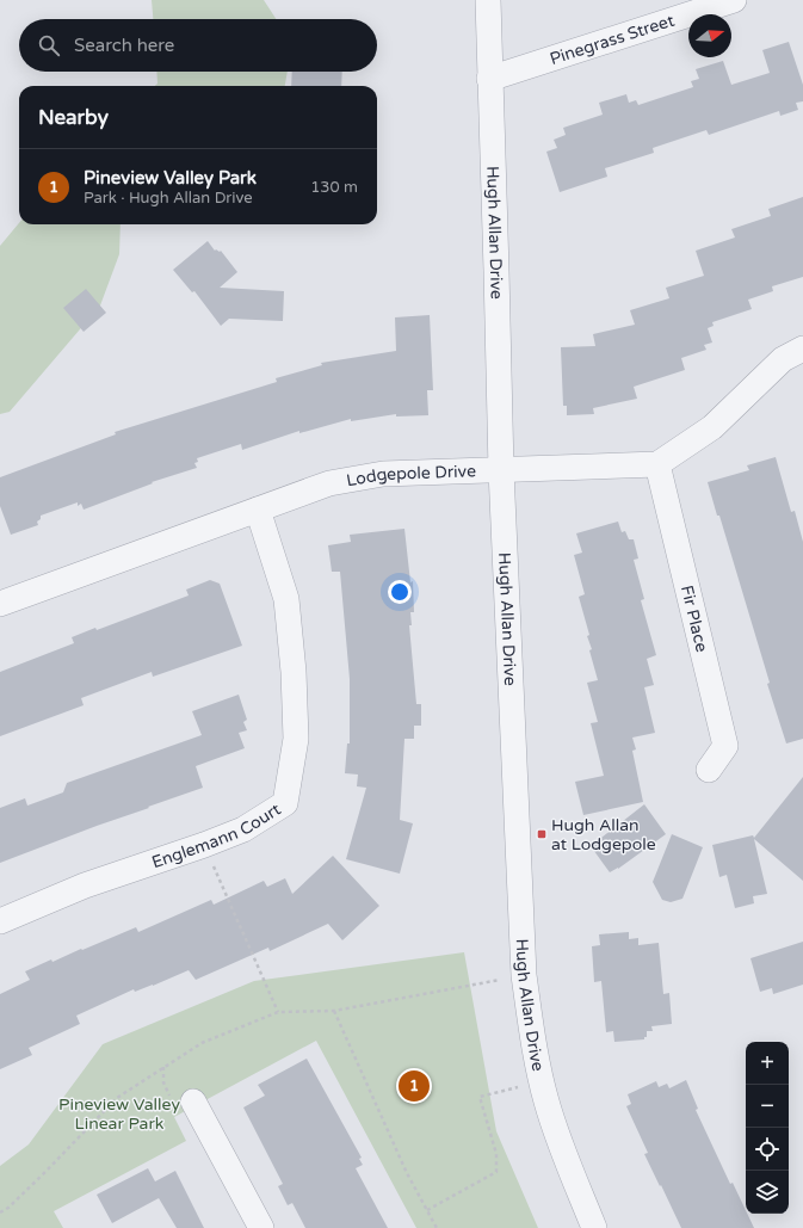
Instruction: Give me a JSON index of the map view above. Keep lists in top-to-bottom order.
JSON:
{
  "streets": {
    "street": [
      "Pinegrass Street",
      "Hugh Allan Drive",
      "Lodgepole Drive",
      "Fir Place",
      "Englemann Court"
    ]
  },
  "crossings": [
    ["Pinegrass Street", "Hugh Allan Drive"],
    ["Hugh Allan Drive", "Lodgepole Drive"],
    ["Lodgepole Drive", "Fir Place"],
    ["Lodgepole Drive", "Englemann Court"]
  ],
  "parks": ["Pineview Valley Linear Park"],
  "places": {
    "transit": ["Hugh Allan at Lodgepole"]
  },
  "north": "right",
  "page": {
    "search": "Search here",
    "heading": "Nearby",
    "list": [
      {
        "mark": "1",
        "name": "Pineview Valley Park",
        "note": "Park · Hugh Allan Drive",
        "value": "130 m"
      }
    ],
    "map_buttons": ["+", "−"],
    "pins": "1"
  }
}
